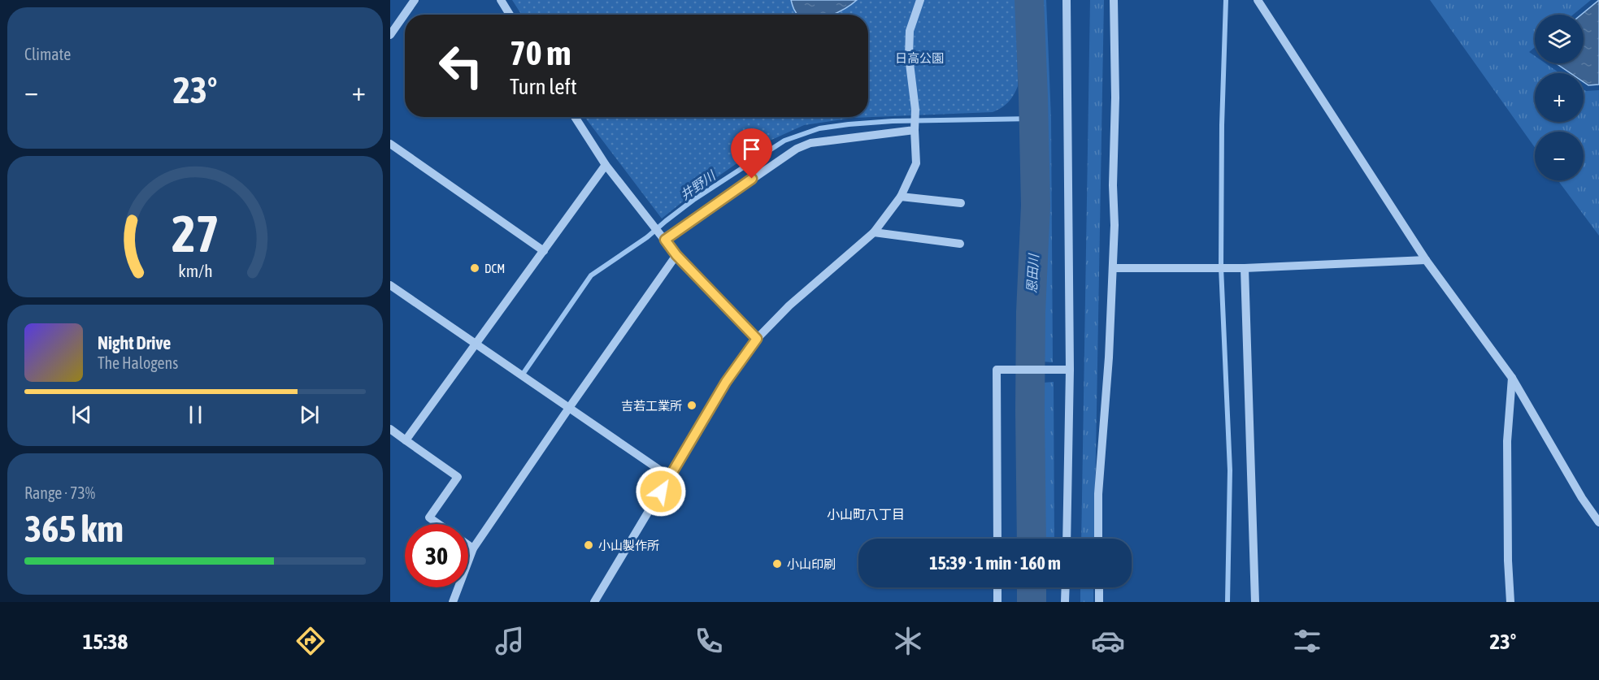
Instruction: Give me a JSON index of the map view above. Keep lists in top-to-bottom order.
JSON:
{
  "districts": ["小山町八丁目"],
  "water": ["井野川", "恩田川"],
  "parks": ["日高公園"],
  "places": [
    "DCM",
    "吉若工業所",
    "小山製作所",
    "小山印刷"
  ],
  "page": {
    "tile": [
      "Climate",
      ["Range · 73%", "365 km"]
    ],
    "map_buttons": ["+", "−"],
    "turn": ["70 m", "Turn left"],
    "heat": ["−", "23°", "+"],
    "song": ["Night Drive", "The Halogens"],
    "limit": "30",
    "trip": "15:39 · 1 min · 160 m",
    "tabs": ["15:38", "23°"],
    "gauge": ["27", "km/h"]
  }
}
